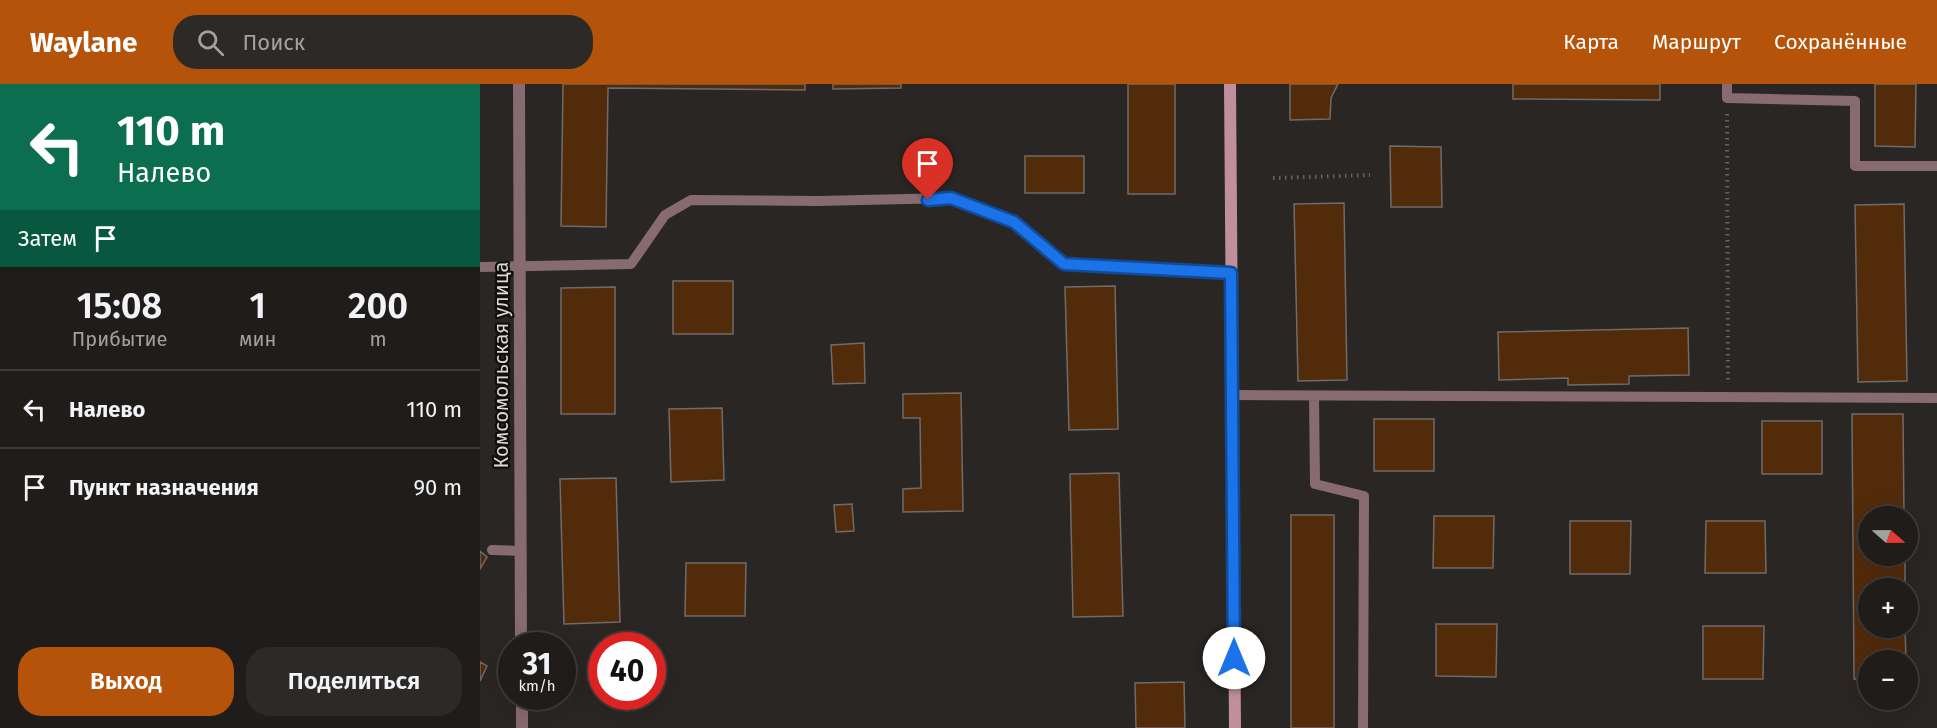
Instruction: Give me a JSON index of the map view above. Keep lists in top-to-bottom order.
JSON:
{
  "streets": {
    "street": ["Комсомольская улица"]
  },
  "north": "right",
  "page": {
    "header": "Waylane",
    "search": "Поиск",
    "nav": ["Карта", "Маршрут", "Сохранённые"],
    "turn": ["110 m", "Налево"],
    "then": "Затем",
    "eta": [
      "15:08",
      "Прибытие",
      "1",
      "мин",
      "200",
      "m"
    ],
    "list": [
      {
        "name": "Налево",
        "value": "110 m"
      },
      {
        "name": "Пункт назначения",
        "value": "90 m"
      }
    ],
    "map_buttons": ["+", "−"],
    "speed": "31 km/h",
    "limit": "40",
    "buttons": ["Выход", "Поделиться"]
  }
}
